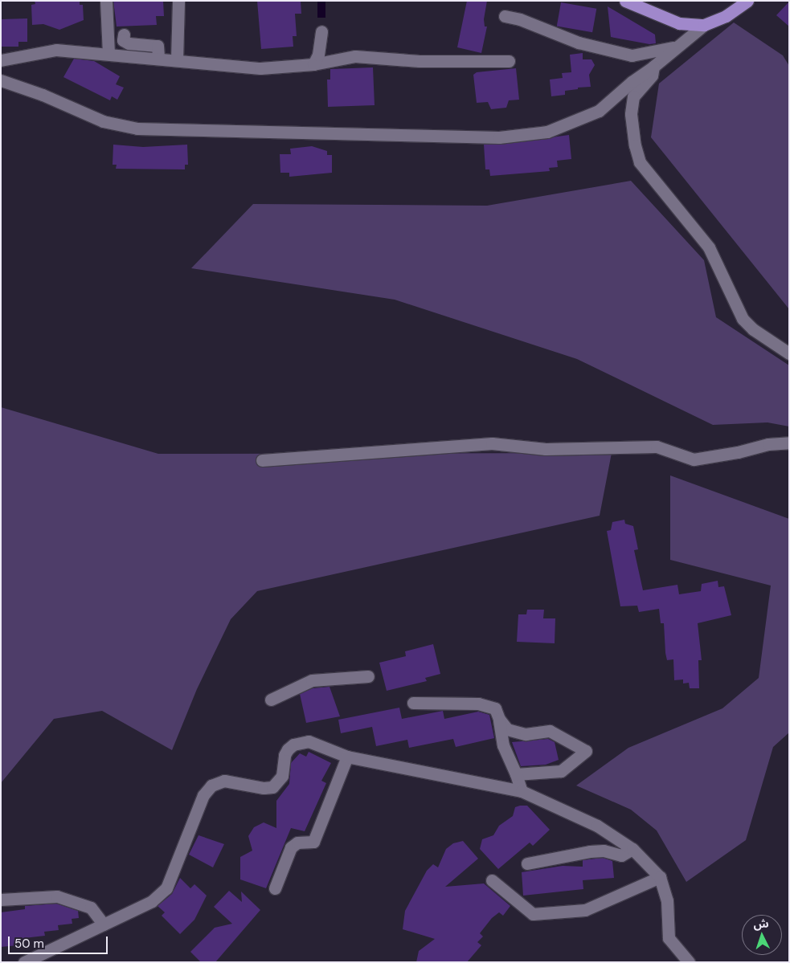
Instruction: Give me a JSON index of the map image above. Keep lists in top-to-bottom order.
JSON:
{
  "scale_bar": "50 m",
  "north": "top"
}
